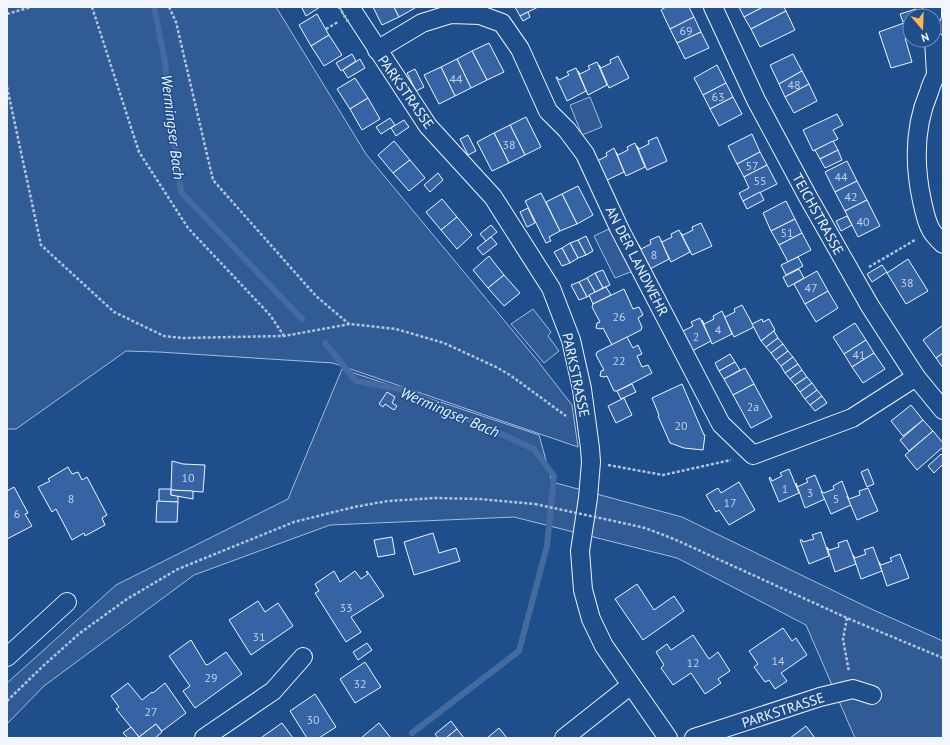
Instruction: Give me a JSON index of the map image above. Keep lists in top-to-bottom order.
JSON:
{
  "streets": {
    "street": ["PARKSTRASSE", "TEICHSTRASSE", "AN DER LANDWEHR"]
  },
  "crossings": [
    ["PARKSTRASSE", "AN DER LANDWEHR"]
  ],
  "water": ["Wermingser Bach"],
  "house_numbers": [
    "69",
    "44",
    "48",
    "63",
    "38",
    "57",
    "44",
    "55",
    "42",
    "40",
    "51",
    "8",
    "38",
    "47",
    "26",
    "4",
    "2",
    "41",
    "22",
    "2a",
    "20",
    "10",
    "1",
    "3",
    "8",
    "5",
    "17",
    "6",
    "33",
    "31",
    "14",
    "12",
    "29",
    "32",
    "27",
    "30"
  ],
  "north": "bottom"
}
